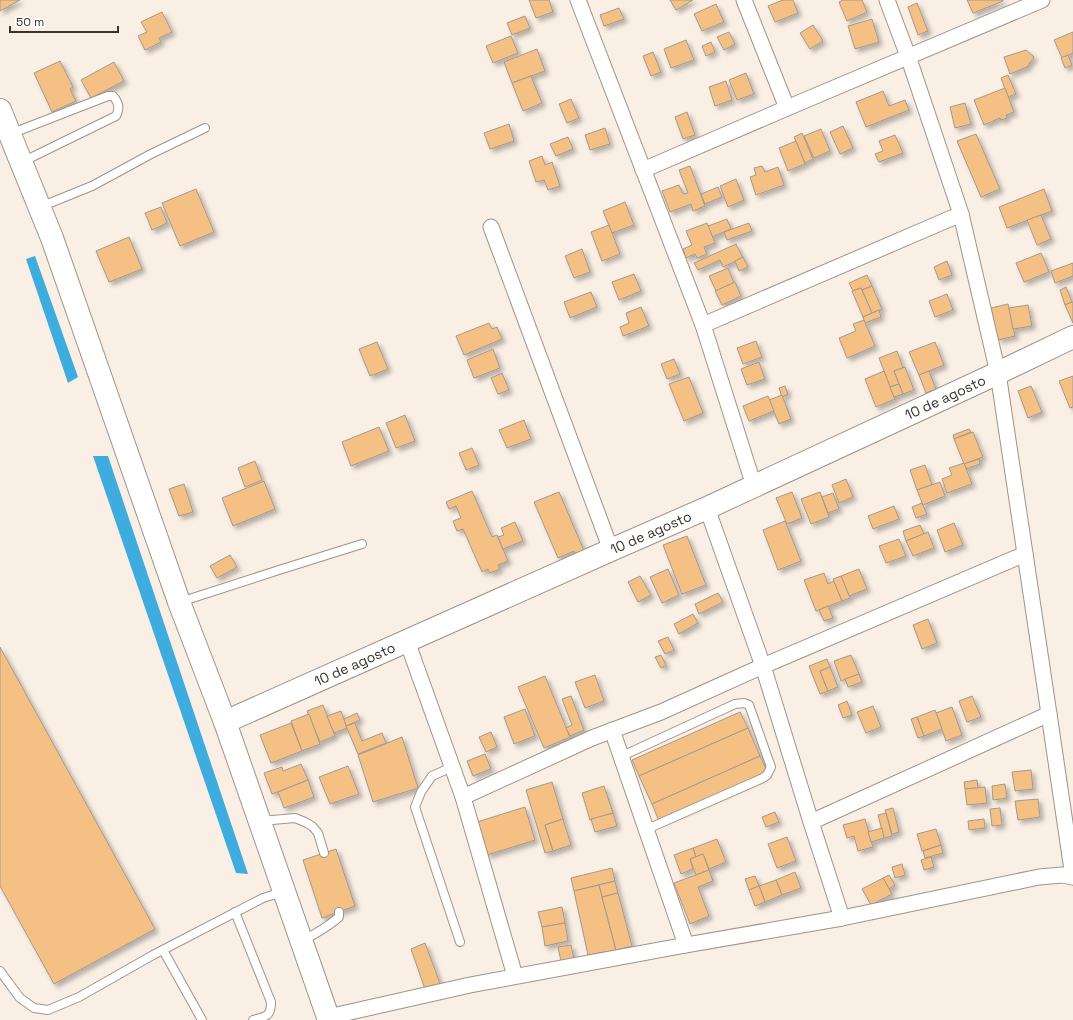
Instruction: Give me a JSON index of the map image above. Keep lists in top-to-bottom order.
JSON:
{
  "streets": {
    "main road": ["10 de agosto"]
  },
  "scale_bar": "50 m"
}
